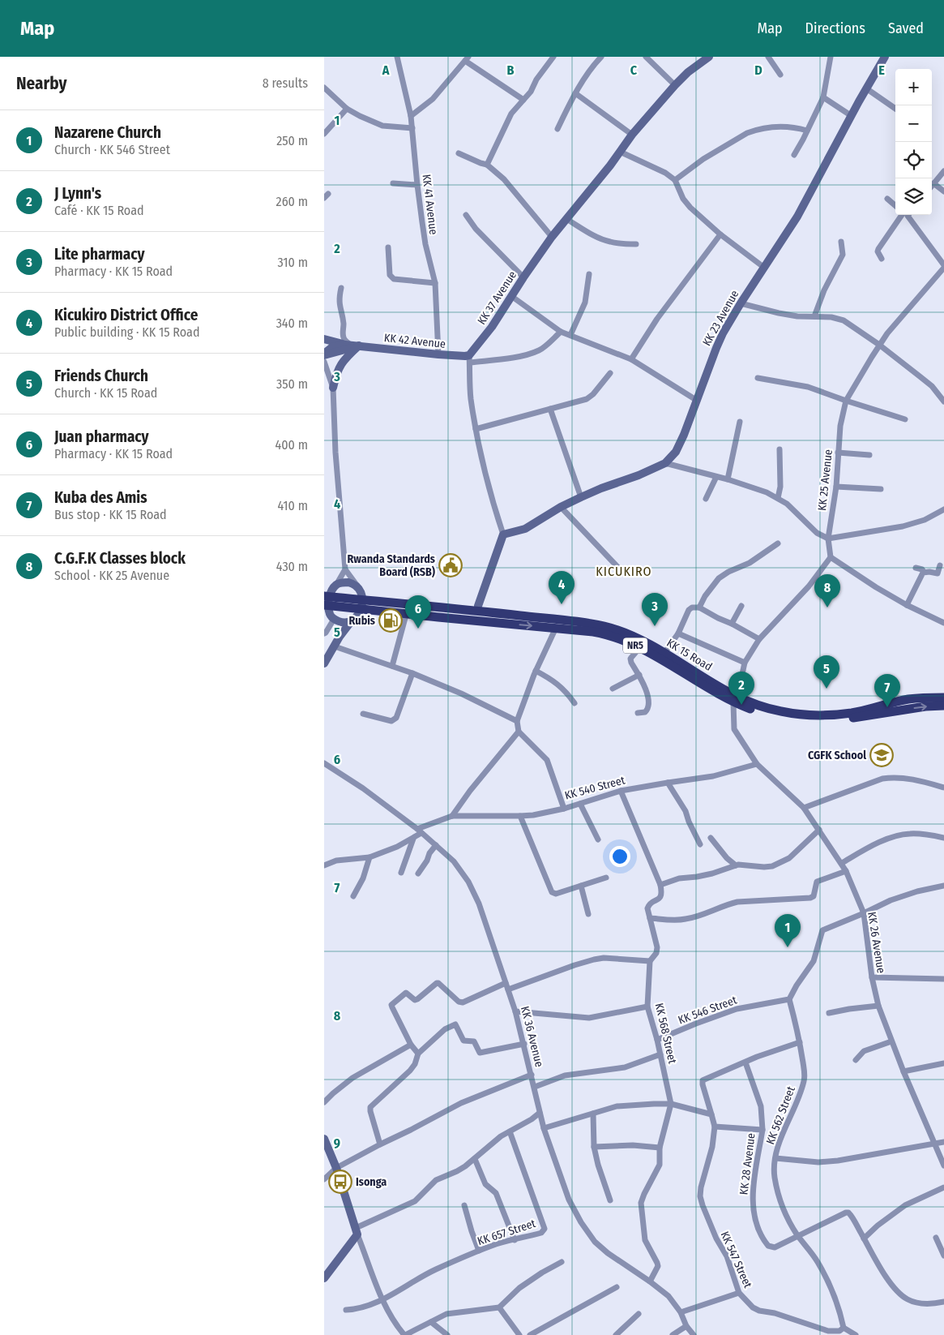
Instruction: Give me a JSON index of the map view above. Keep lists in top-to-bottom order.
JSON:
{
  "streets": {
    "highway": ["NR5", "KK 15 Road"],
    "main road": ["KK 37 Avenue", "KK 23 Avenue", "KK 42 Avenue"],
    "street": [
      "KK 41 Avenue",
      "KK 25 Avenue",
      "KK 540 Street",
      "KK 26 Avenue",
      "KK 546 Street",
      "KK 568 Street",
      "KK 36 Avenue",
      "KK 562 Street",
      "KK 28 Avenue",
      "KK 657 Street",
      "KK 547 Street"
    ]
  },
  "crossings": [
    ["KK 41 Avenue", "KK 42 Avenue"],
    ["KK 37 Avenue", "KK 42 Avenue"],
    ["KK 15 Road", "KK 26 Avenue"],
    ["KK 540 Street", "KK 26 Avenue"],
    ["KK 546 Street", "KK 568 Street"],
    ["KK 546 Street", "KK 562 Street"],
    ["KK 562 Street", "KK 28 Avenue"],
    ["KK 562 Street", "KK 547 Street"],
    ["KK 28 Avenue", "KK 547 Street"]
  ],
  "districts": ["KICUKIRO"],
  "places": {
    "public building": ["Rwanda Standards Board (RSB)"],
    "fuel station": ["Rubis"],
    "school or university": ["CGFK School"],
    "bus stop": ["Isonga"]
  },
  "page": {
    "header": "Map",
    "nav": ["Map", "Directions", "Saved"],
    "heading": ["Nearby", "8 results"],
    "map_buttons": ["+", "−"],
    "list": [
      {
        "mark": "1",
        "name": "Nazarene Church",
        "note": "Church · KK 546 Street",
        "value": "250 m"
      },
      {
        "mark": "2",
        "name": "J Lynn's",
        "note": "Café · KK 15 Road",
        "value": "260 m"
      },
      {
        "mark": "3",
        "name": "Lite pharmacy",
        "note": "Pharmacy · KK 15 Road",
        "value": "310 m"
      },
      {
        "mark": "4",
        "name": "Kicukiro District Office",
        "note": "Public building · KK 15 Road",
        "value": "340 m"
      },
      {
        "mark": "5",
        "name": "Friends Church",
        "note": "Church · KK 15 Road",
        "value": "350 m"
      },
      {
        "mark": "6",
        "name": "Juan pharmacy",
        "note": "Pharmacy · KK 15 Road",
        "value": "400 m"
      },
      {
        "mark": "7",
        "name": "Kuba des Amis",
        "note": "Bus stop · KK 15 Road",
        "value": "410 m"
      },
      {
        "mark": "8",
        "name": "C.G.F.K Classes block",
        "note": "School · KK 25 Avenue",
        "value": "430 m"
      }
    ],
    "pins": [
      "4",
      "8",
      "3",
      "6",
      "5",
      "2",
      "7",
      "1"
    ]
  },
  "grid": {
    "columns": [
      "A",
      "B",
      "C",
      "D",
      "E"
    ],
    "rows": [
      "1",
      "2",
      "3",
      "4",
      "5",
      "6",
      "7",
      "8",
      "9"
    ]
  }
}
